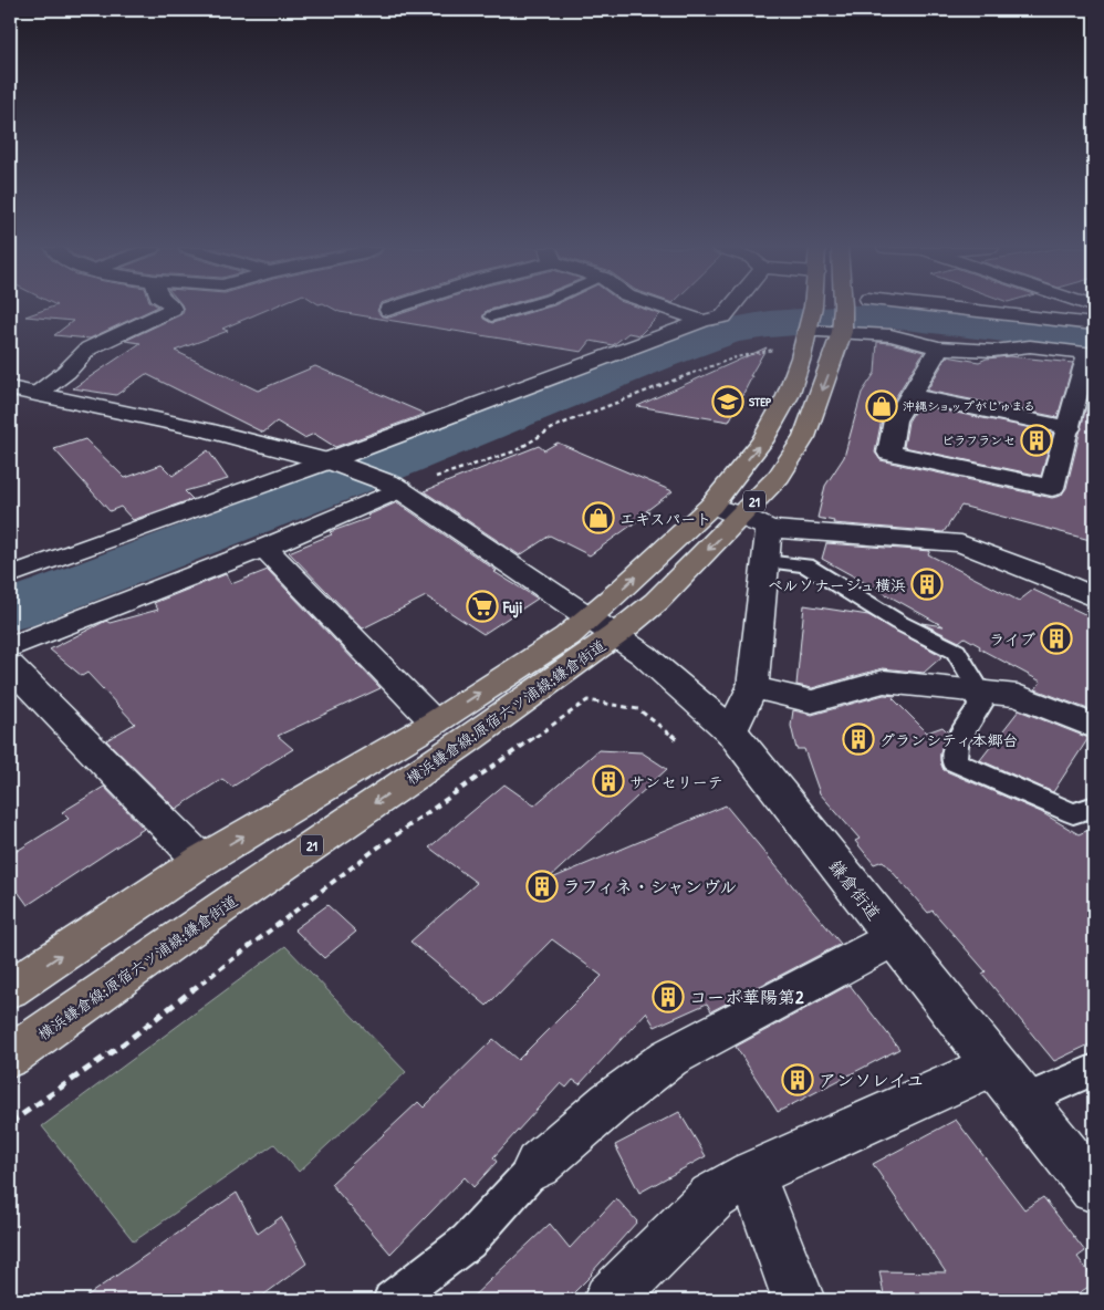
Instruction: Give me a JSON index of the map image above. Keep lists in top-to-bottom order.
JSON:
{
  "streets": {
    "main road": ["21", "横浜鎌倉線;原宿六ツ浦線;鎌倉街道"],
    "street": ["鎌倉街道"]
  },
  "crossings": [
    ["横浜鎌倉線;原宿六ツ浦線;鎌倉街道", "鎌倉街道"]
  ],
  "places": {
    "school or university": ["STEP"],
    "shop": ["沖縄ショップがじゅまる", "エキスパート"],
    "building": [
      "ビラフランセ",
      "ペルソナージュ横浜",
      "ライブ",
      "グランシティ本郷台",
      "サンセリーテ",
      "ラフィネ・シャンヴル",
      "コーポ華陽第2",
      "アンソレイユ"
    ],
    "supermarket": ["Fuji"]
  }
}
